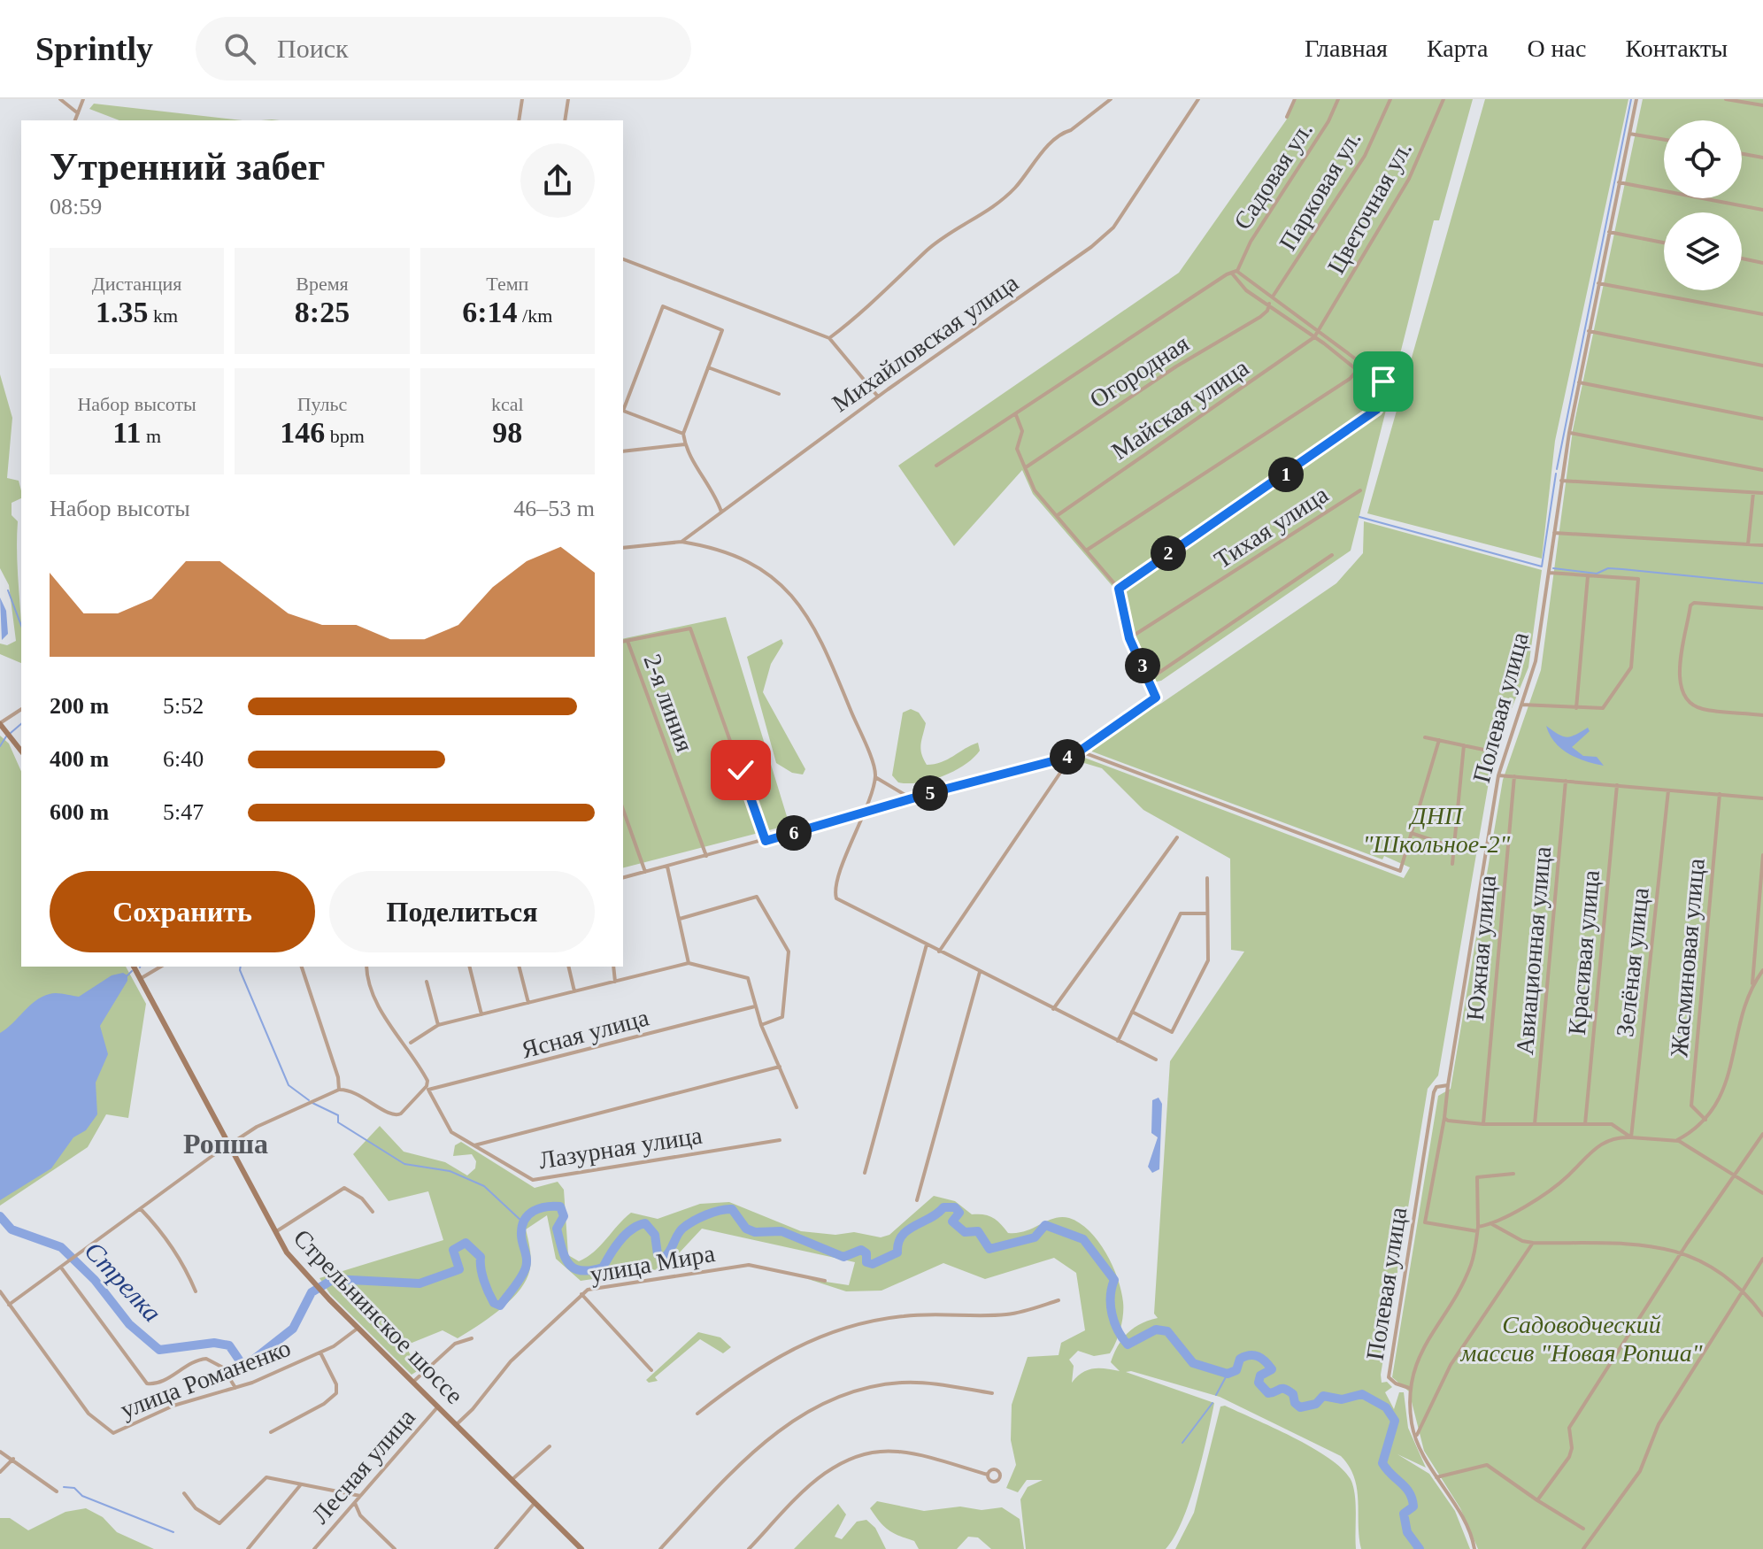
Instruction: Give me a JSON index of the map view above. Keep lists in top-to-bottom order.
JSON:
{
  "streets": {
    "main road": ["Стрельнинское шоссе"],
    "street": [
      "Садовая ул.",
      "Парковая ул.",
      "Цветочная ул.",
      "Михайловская улица",
      "Огородная",
      "Майская улица",
      "Тихая улица",
      "2-я линия",
      "Полевая улица",
      "Южная улица",
      "Авиационная улица",
      "Красивая улица",
      "Жасминовая улица",
      "Зелёная улица",
      "Ясная улица",
      "Лазурная улица",
      "улица Мира",
      "улица Романенко",
      "Лесная улица"
    ]
  },
  "crossings": [
    ["Цветочная ул.", "Майская улица"],
    ["Ясная улица", "Лазурная улица"],
    ["улица Мира", "Стрельнинское шоссе"],
    ["Стрельнинское шоссе", "улица Романенко"],
    ["Стрельнинское шоссе", "Лесная улица"]
  ],
  "districts": ["Ропша"],
  "water": ["Стрелка"],
  "parks": ["ДНП \"Школьное-2\"", "Садоводческий массив \"Новая Ропша\""],
  "page": {
    "header": "Sprintly",
    "search": "Поиск",
    "nav": [
      "Главная",
      "Карта",
      "О нас",
      "Контакты"
    ],
    "heading": ["Утренний забег", "08:59"],
    "stats": [
      ["Дистанция", "1.35 km"],
      ["Время", "8:25"],
      ["Темп", "6:14 /km"],
      ["Набор высоты", "11 m"],
      ["Пульс", "146 bpm"],
      ["kcal", "98"]
    ],
    "pins": [
      "1",
      "2",
      "3",
      "4",
      "5",
      "6"
    ],
    "chart": ["Набор высоты", "46–53 m"],
    "list": [
      {
        "name": "200 m",
        "note": "5:52"
      },
      {
        "name": "400 m",
        "note": "6:40"
      },
      {
        "name": "600 m",
        "note": "5:47"
      }
    ],
    "buttons": ["Сохранить", "Поделиться"]
  }
}
